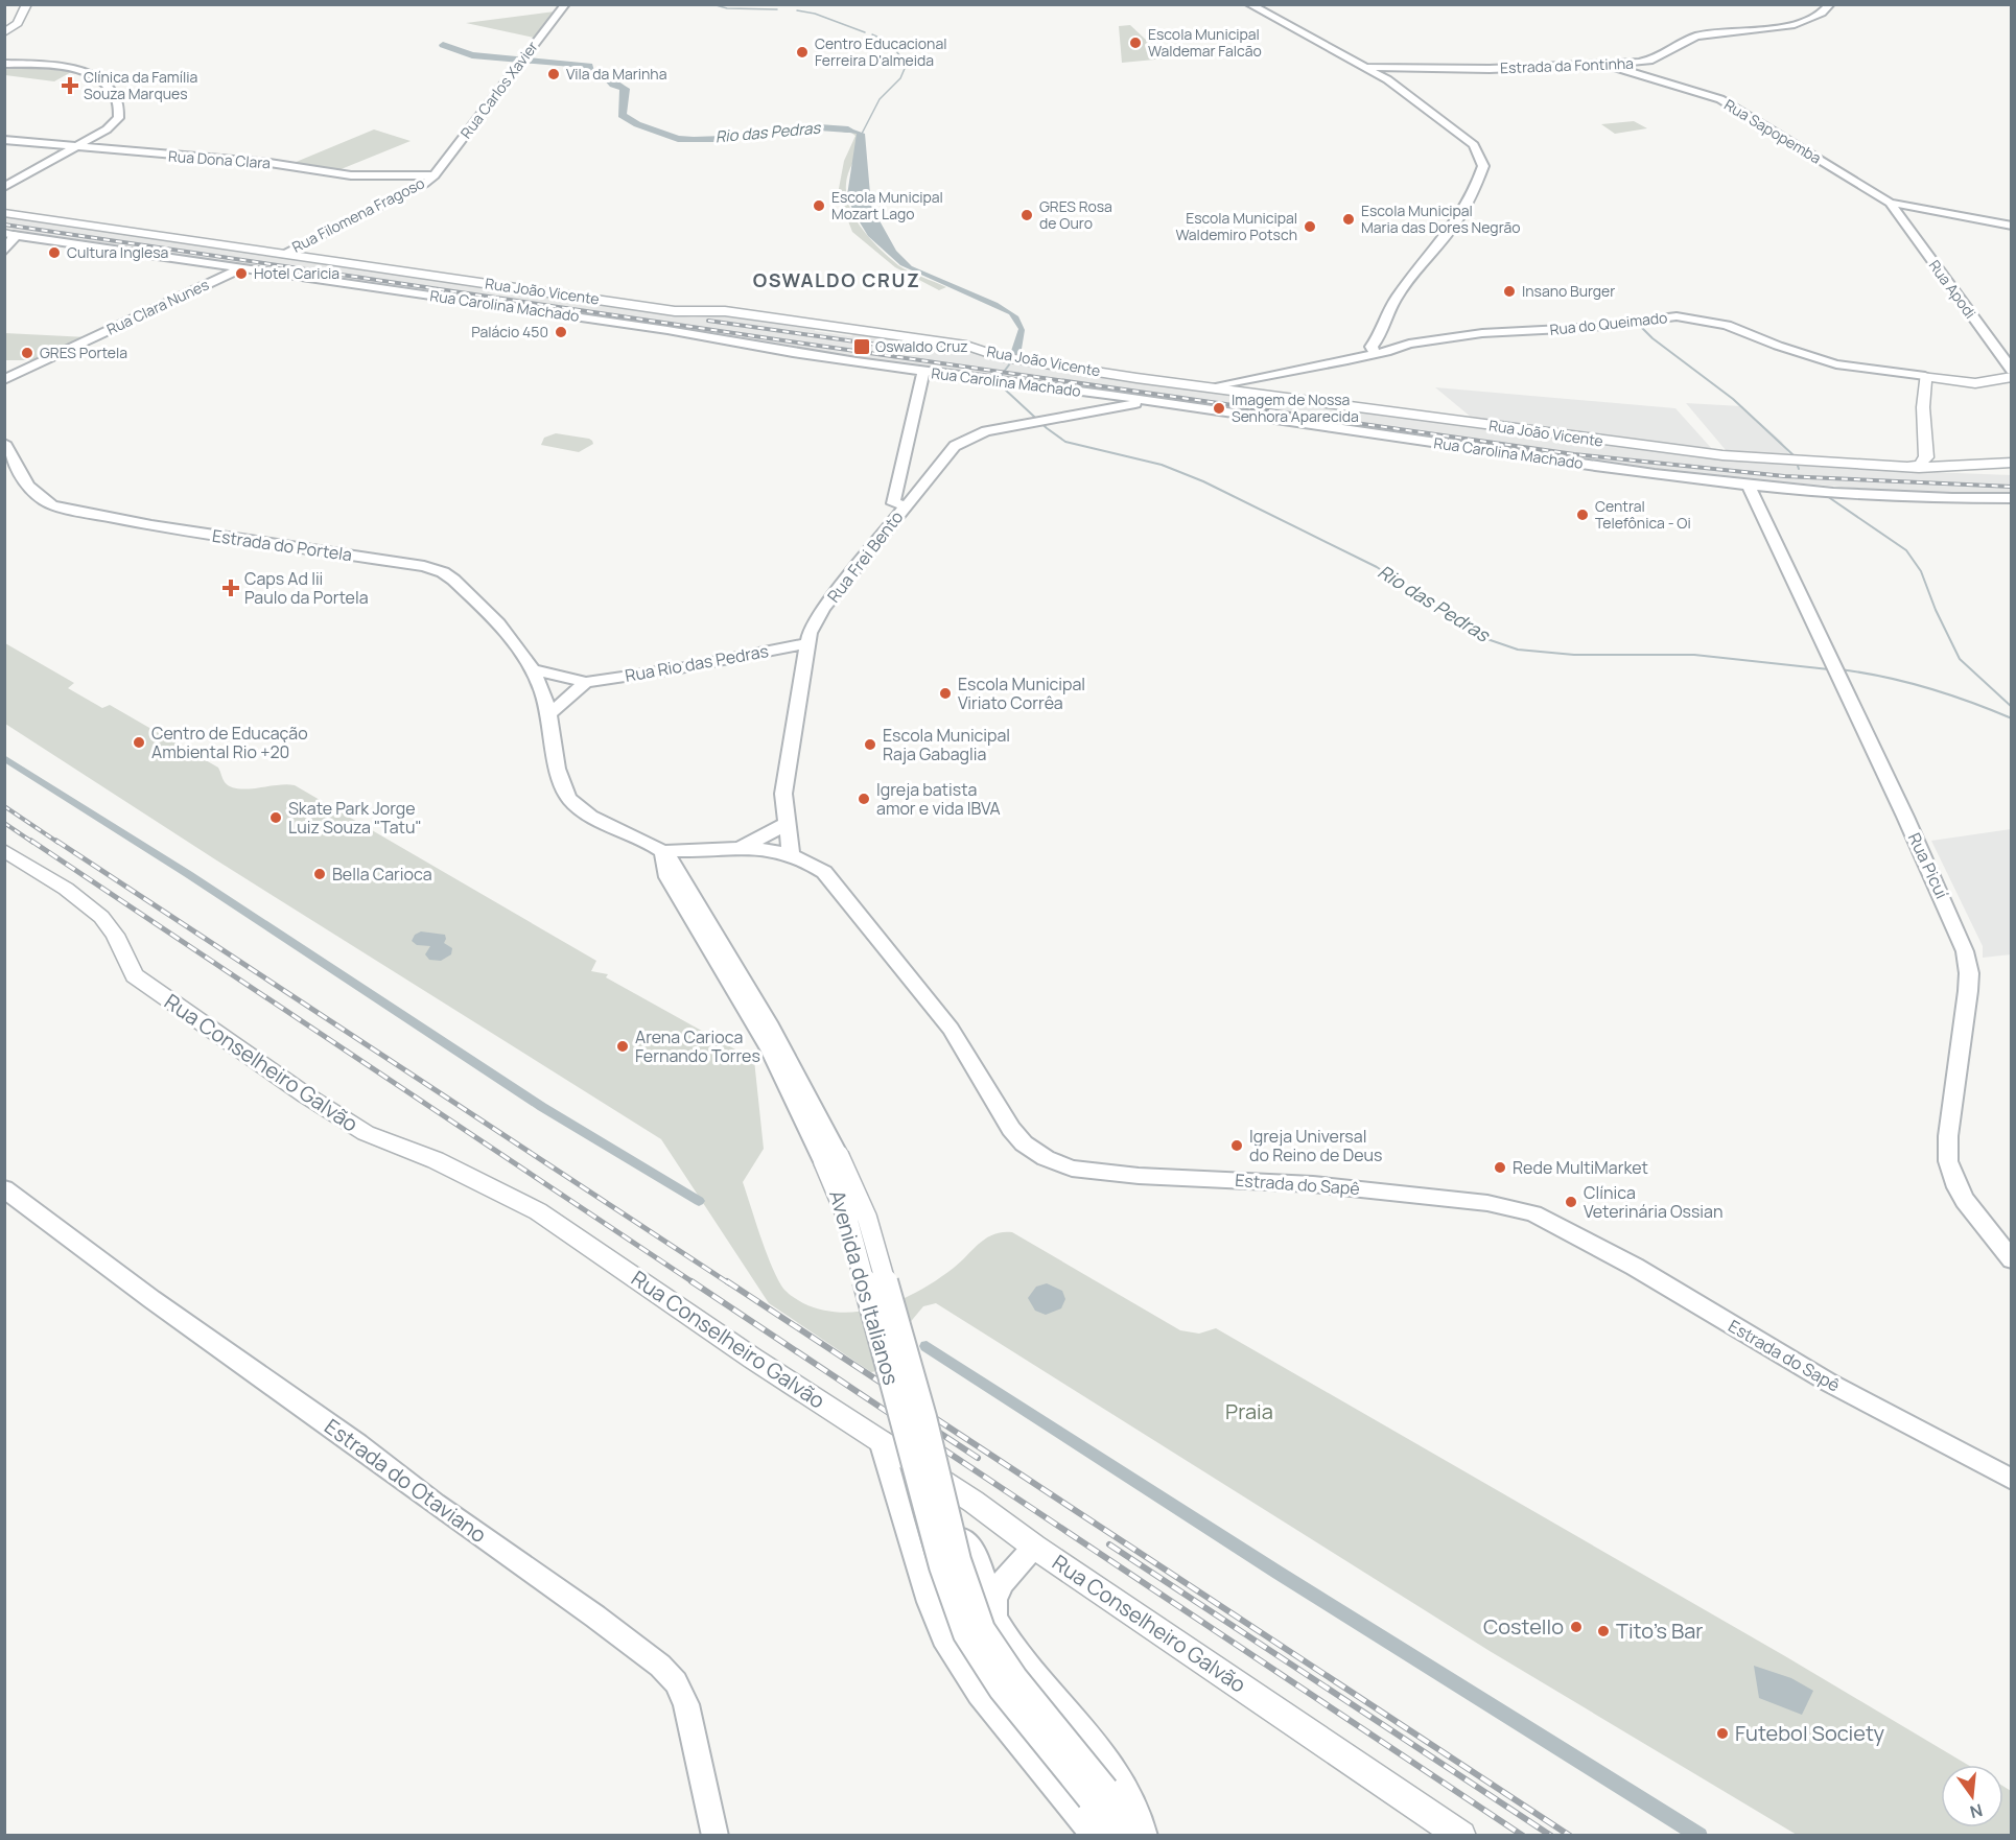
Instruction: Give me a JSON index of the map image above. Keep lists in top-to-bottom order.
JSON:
{
  "streets": {
    "main road": [
      "Estrada da Fontinha",
      "Rua Carlos Xavier",
      "Rua Sapopemba",
      "Rua Dona Clara",
      "Rua Filomena Fragoso",
      "Rua Apodi",
      "Rua João Vicente",
      "Rua Carolina Machado",
      "Rua Clara Nunes",
      "Rua do Queimado",
      "Estrada do Portela",
      "Rua Frei Bento",
      "Rua Rio das Pedras",
      "Rua Picuí",
      "Rua Conselheiro Galvão",
      "Estrada do Sapê",
      "Avenida dos Italianos",
      "Estrada do Otaviano"
    ]
  },
  "crossings": [
    ["Estrada da Fontinha", "Rua Sapopemba"],
    ["Rua Carlos Xavier", "Rua Dona Clara"],
    ["Rua Carlos Xavier", "Rua Filomena Fragoso"],
    ["Rua Sapopemba", "Rua Apodi"],
    ["Rua Dona Clara", "Rua Filomena Fragoso"],
    ["Rua Filomena Fragoso", "Rua João Vicente"],
    ["Rua João Vicente", "Rua do Queimado"],
    ["Rua Carolina Machado", "Rua Clara Nunes"],
    ["Rua Carolina Machado", "Rua Frei Bento"],
    ["Rua Carolina Machado", "Rua Picuí"],
    ["Estrada do Portela", "Rua Rio das Pedras"],
    ["Estrada do Portela", "Estrada do Sapê"],
    ["Estrada do Portela", "Avenida dos Italianos"],
    ["Rua Frei Bento", "Rua Rio das Pedras"],
    ["Rua Frei Bento", "Estrada do Sapê"],
    ["Estrada do Sapê", "Avenida dos Italianos"]
  ],
  "districts": ["OSWALDO CRUZ"],
  "water": ["Rio das Pedras"],
  "parks": ["Praia"],
  "places": {
    "other": [
      "Escola Municipal Waldemar Falcão",
      "Centro Educacional Ferreira D'almeida",
      "Vila da Marinha",
      "Escola Municipal Mozart Lago",
      "GRES Rosa de Ouro",
      "Escola Municipal Maria das Dores Negrão",
      "Escola Municipal Waldemiro Potsch",
      "Cultura Inglesa",
      "Hotel Caricia",
      "Insano Burger",
      "Palácio 450",
      "GRES Portela",
      "Imagem de Nossa Senhora Aparecida",
      "Central Telefônica - Oi",
      "Escola Municipal Viriato Corrêa",
      "Centro de Educação Ambiental Rio +20",
      "Escola Municipal Raja Gabaglia",
      "Igreja batista amor e vida IBVA",
      "Skate Park Jorge Luiz Souza \"Tatu\"",
      "Bella Carioca",
      "Arena Carioca Fernando Torres",
      "Igreja Universal do Reino de Deus",
      "Rede MultiMarket",
      "Clínica Veterinária Ossian",
      "Costello",
      "Tito's Bar",
      "Futebol Society"
    ],
    "health": ["Clínica da Família Souza Marques", "Caps Ad Iii Paulo da Portela"],
    "transit": ["Oswaldo Cruz"]
  },
  "north": "bottom"
}
